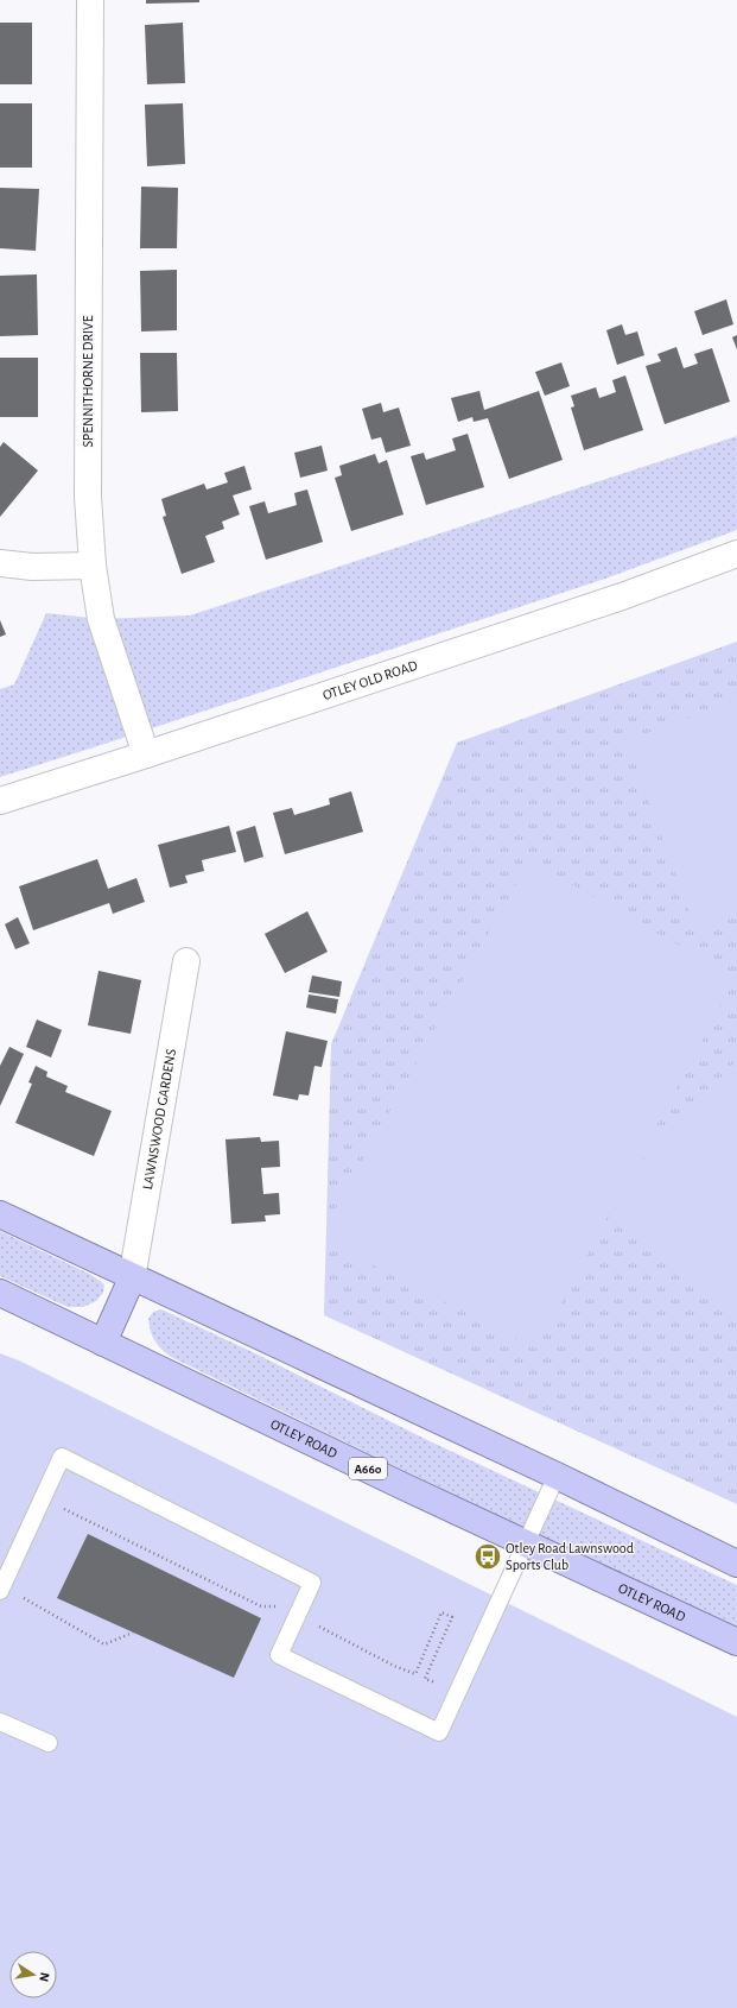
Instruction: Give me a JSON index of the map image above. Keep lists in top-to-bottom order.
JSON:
{
  "streets": {
    "highway": ["OTLEY ROAD", "A660"],
    "street": ["SPENNITHORNE DRIVE", "OTLEY OLD ROAD", "LAWNSWOOD GARDENS"]
  },
  "crossings": [
    ["SPENNITHORNE DRIVE", "OTLEY OLD ROAD"]
  ],
  "places": {
    "bus stop": ["Otley Road Lawnswood Sports Club"]
  },
  "north": "right"
}
